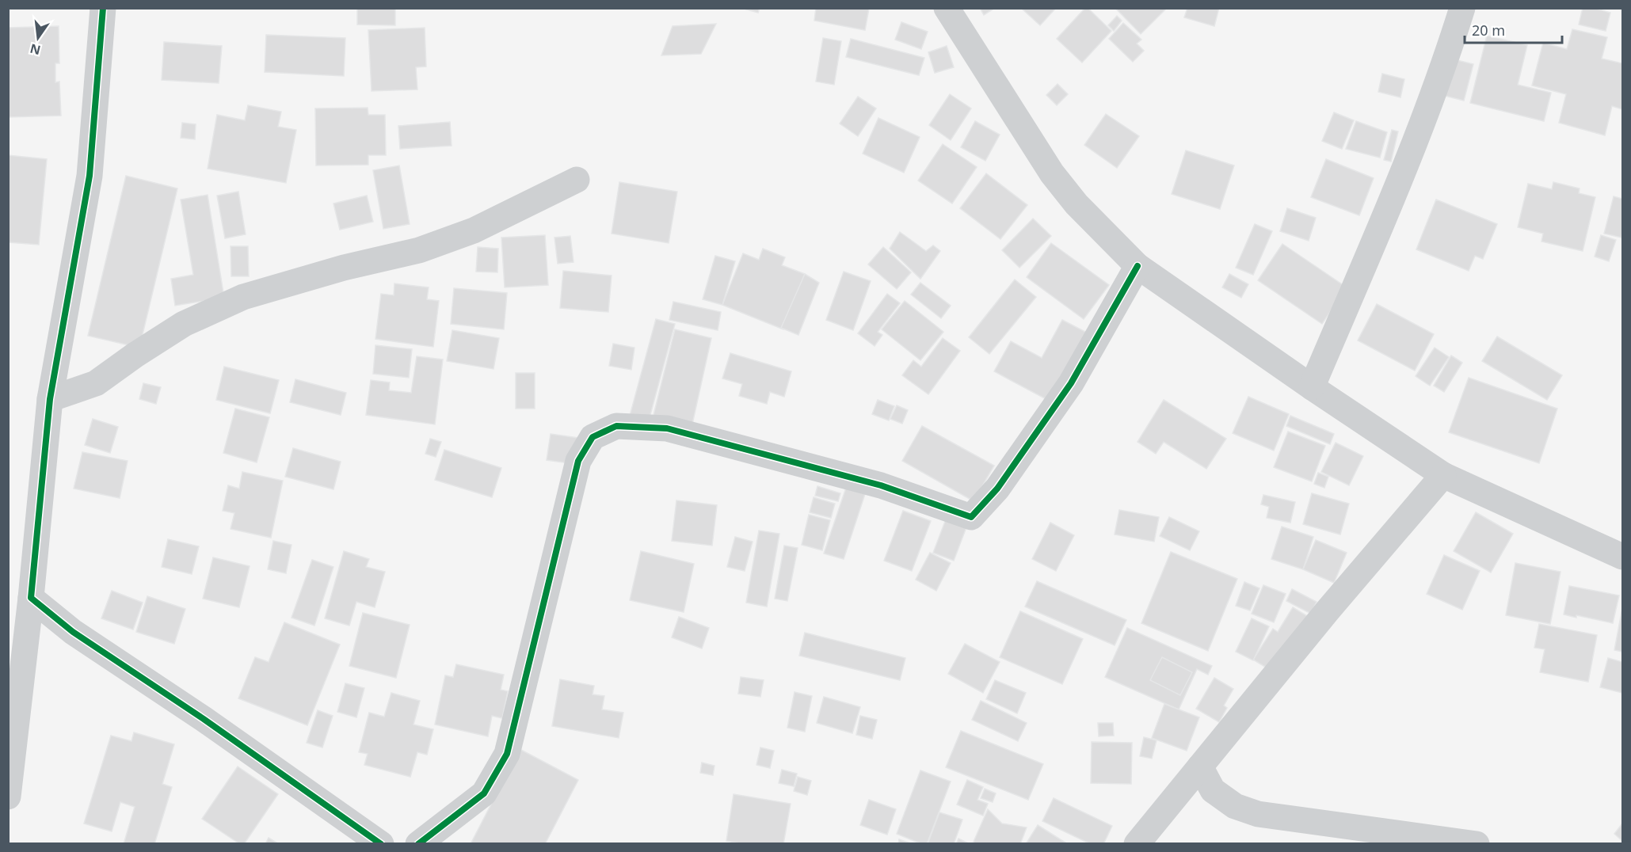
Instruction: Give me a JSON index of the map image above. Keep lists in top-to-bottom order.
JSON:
{
  "scale_bar": "20 m",
  "north": "bottom"
}
